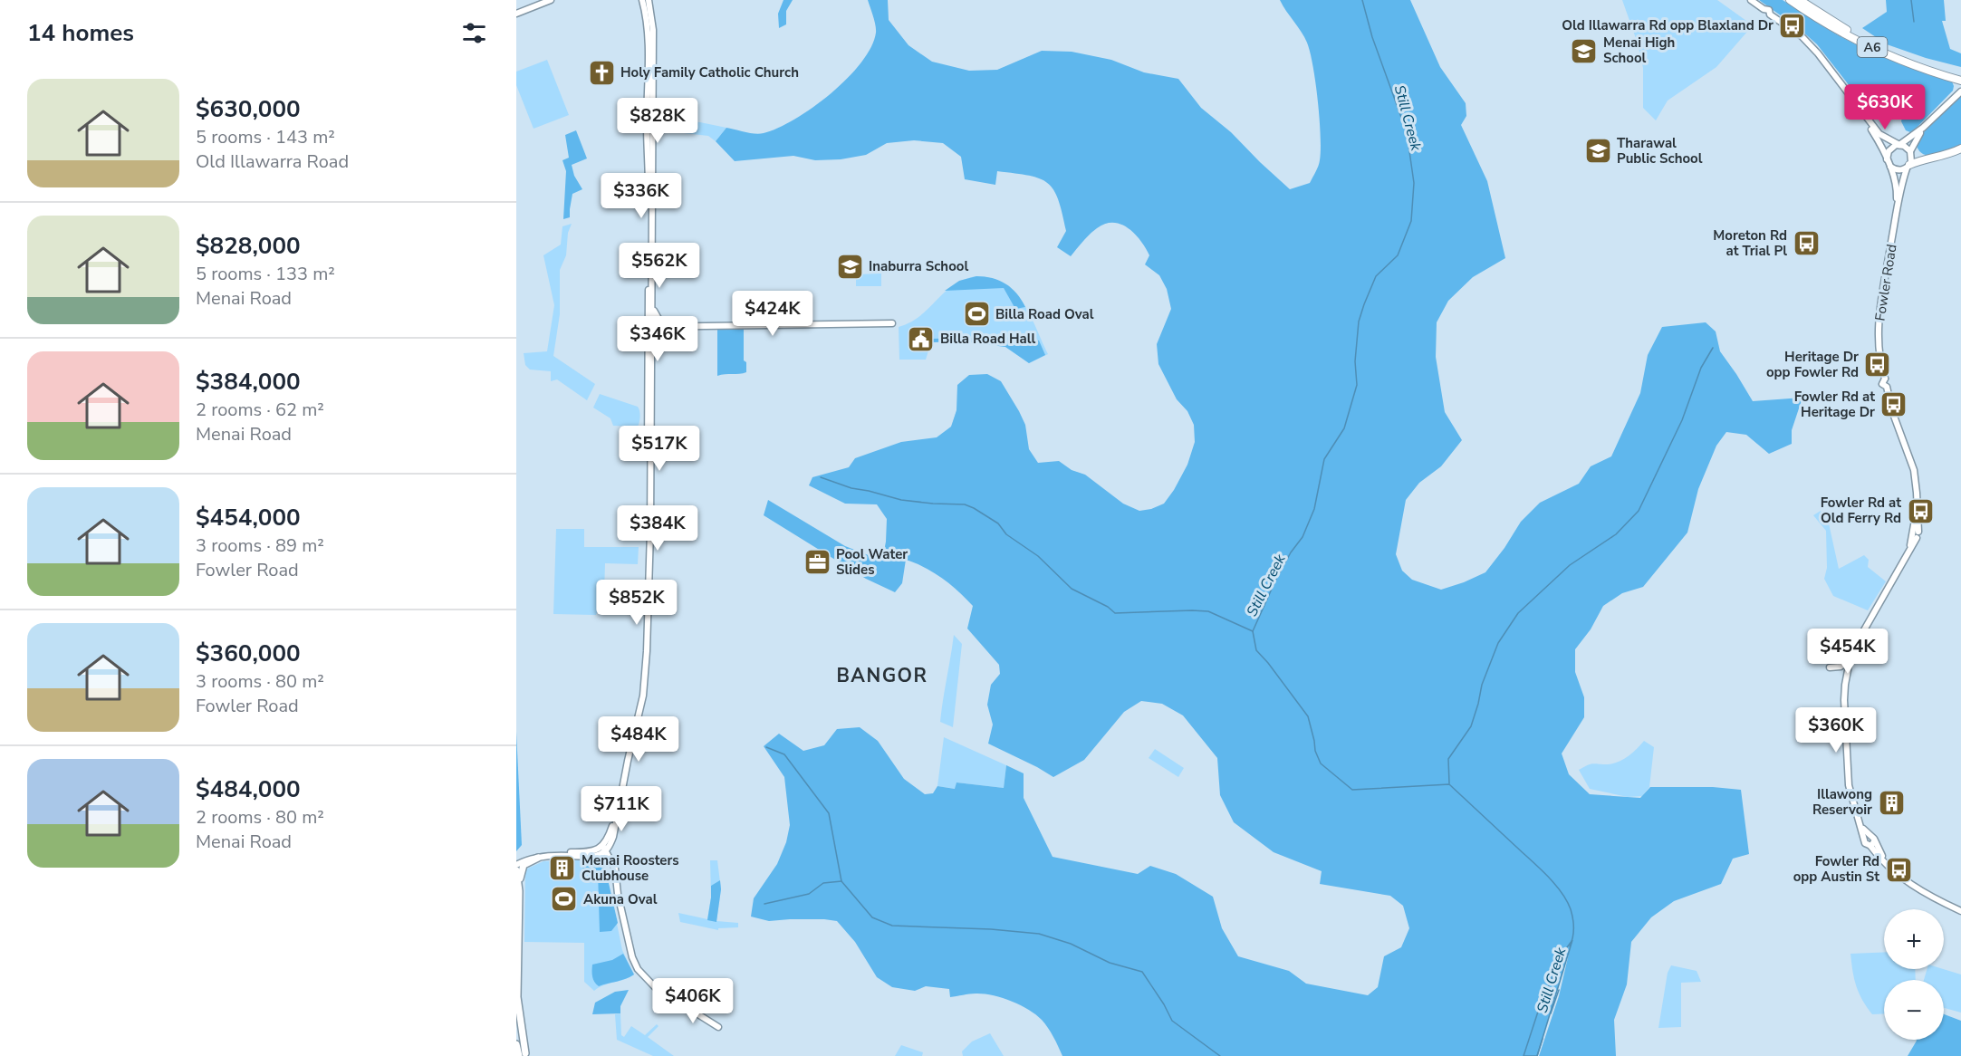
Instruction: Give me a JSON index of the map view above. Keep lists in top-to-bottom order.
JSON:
{
  "streets": {
    "highway": ["A6"],
    "street": ["Fowler Road"]
  },
  "districts": ["BANGOR"],
  "water": ["Still Creek"],
  "places": {
    "bus stop": [
      "Old Illawarra Rd opp Blaxland Dr",
      "Moreton Rd at Trial Pl",
      "Heritage Dr opp Fowler Rd",
      "Fowler Rd at Heritage Dr",
      "Fowler Rd at Old Ferry Rd",
      "Fowler Rd opp Austin St"
    ],
    "school or university": ["Menai High School", "Tharawal Public School", "Inaburra School"],
    "church": ["Holy Family Catholic Church"],
    "sports": ["Billa Road Oval", "Akuna Oval"],
    "public building": ["Billa Road Hall"],
    "office": ["Pool Water Slides"],
    "building": ["Illawong Reservoir", "Menai Roosters Clubhouse"]
  },
  "page": {
    "heading": "14 homes",
    "list": [
      {
        "name": "$630,000",
        "note": "5 rooms · 143 m² · Old Illawarra Road"
      },
      {
        "name": "$828,000",
        "note": "5 rooms · 133 m² · Menai Road"
      },
      {
        "name": "$384,000",
        "note": "2 rooms · 62 m² · Menai Road"
      },
      {
        "name": "$454,000",
        "note": "3 rooms · 89 m² · Fowler Road"
      },
      {
        "name": "$360,000",
        "note": "3 rooms · 80 m² · Fowler Road"
      },
      {
        "name": "$484,000",
        "note": "2 rooms · 80 m² · Menai Road"
      }
    ],
    "price": [
      "$630K",
      "$828K",
      "$336K",
      "$562K",
      "$424K",
      "$346K",
      "$517K",
      "$384K",
      "$852K",
      "$454K",
      "$360K",
      "$484K",
      "$711K",
      "$406K"
    ],
    "map_buttons": ["+", "−"]
  }
}
